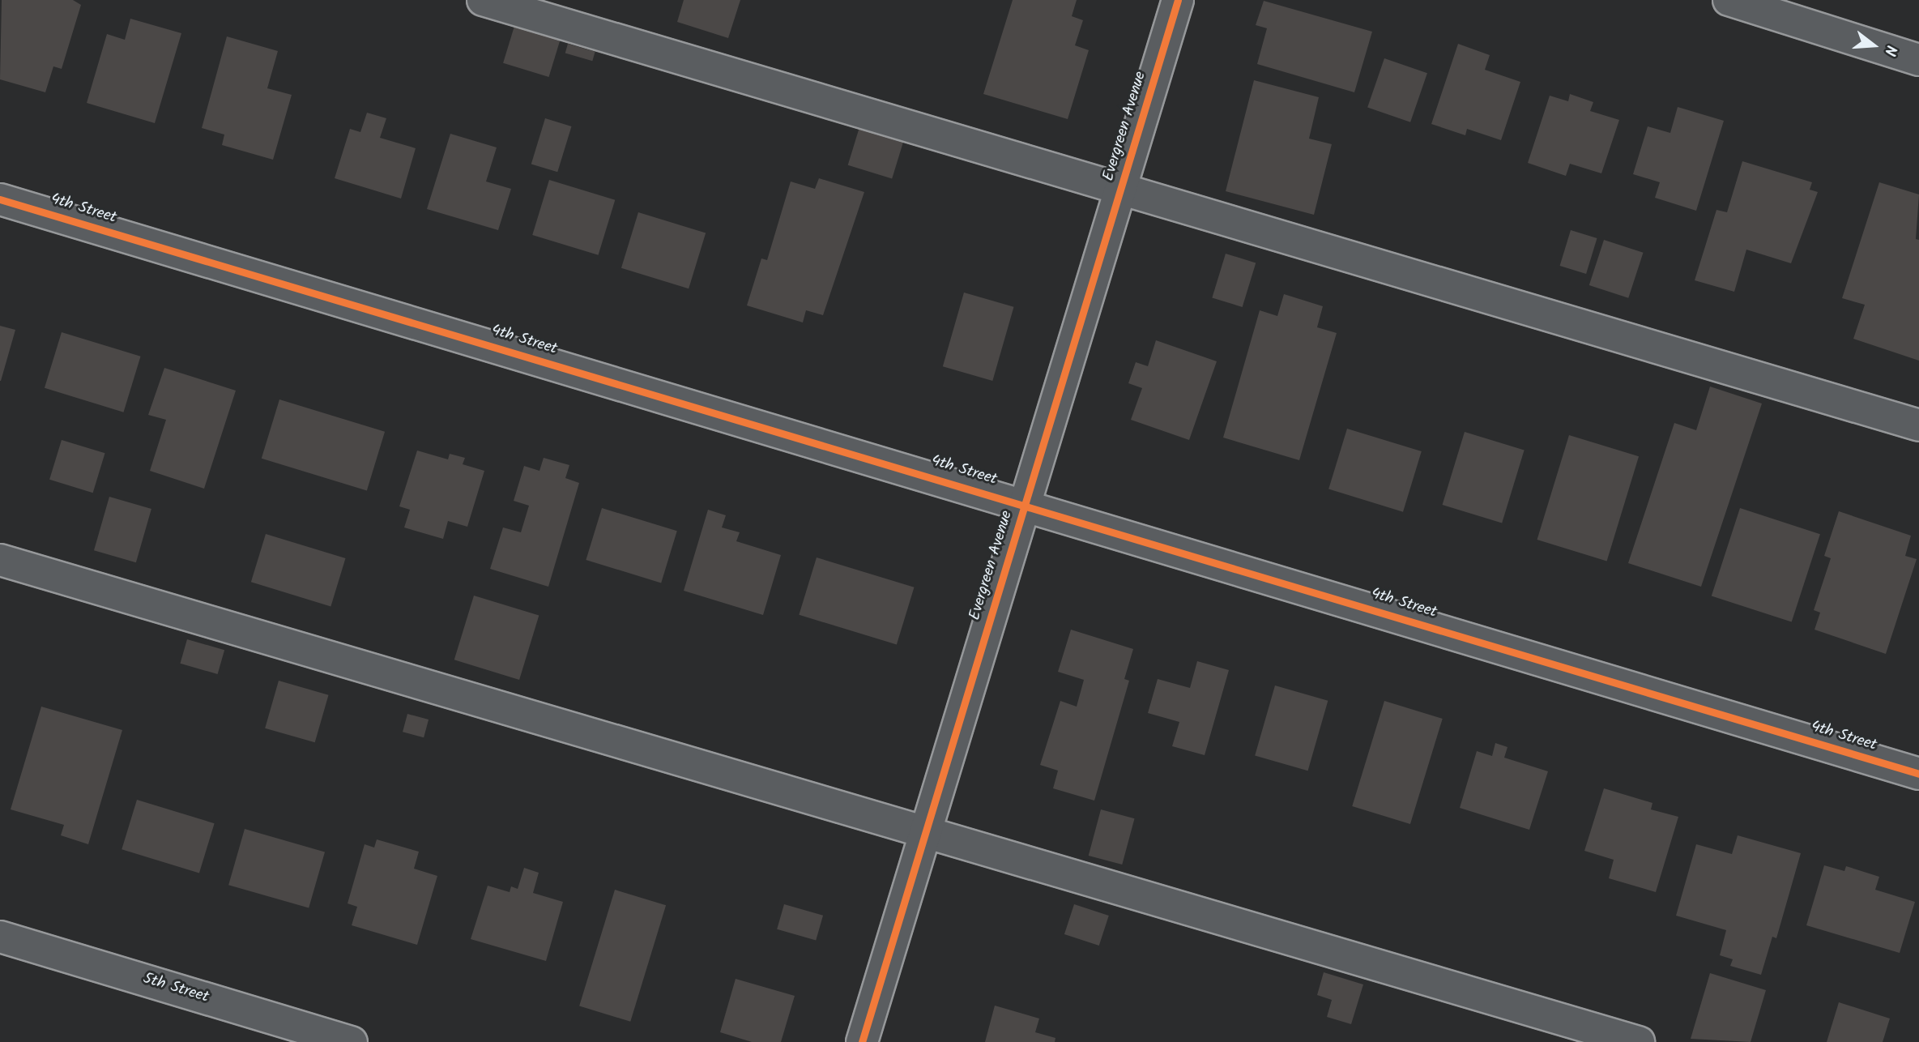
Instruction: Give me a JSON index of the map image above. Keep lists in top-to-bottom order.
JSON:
{
  "streets": {
    "street": ["Evergreen Avenue", "4th Street", "5th Street"]
  },
  "crossings": [
    ["Evergreen Avenue", "4th Street"]
  ],
  "north": "right"
}
